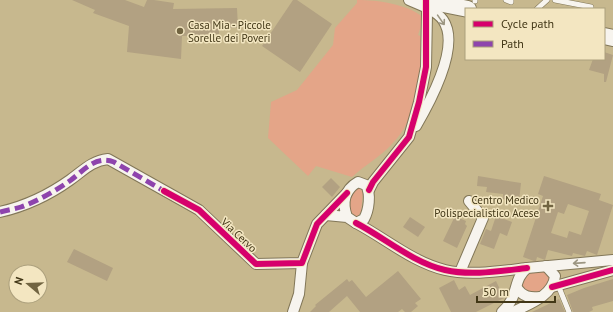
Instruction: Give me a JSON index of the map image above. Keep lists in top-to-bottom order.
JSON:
{
  "streets": {
    "street": ["Via Cervo"]
  },
  "places": {
    "other": ["Casa Mia - Piccole Sorelle dei Poveri"],
    "health": ["Centro Medico Polispecialistico Acese"]
  },
  "legend": ["Cycle path", "Path"],
  "scale_bar": "50 m",
  "north": "left"
}
